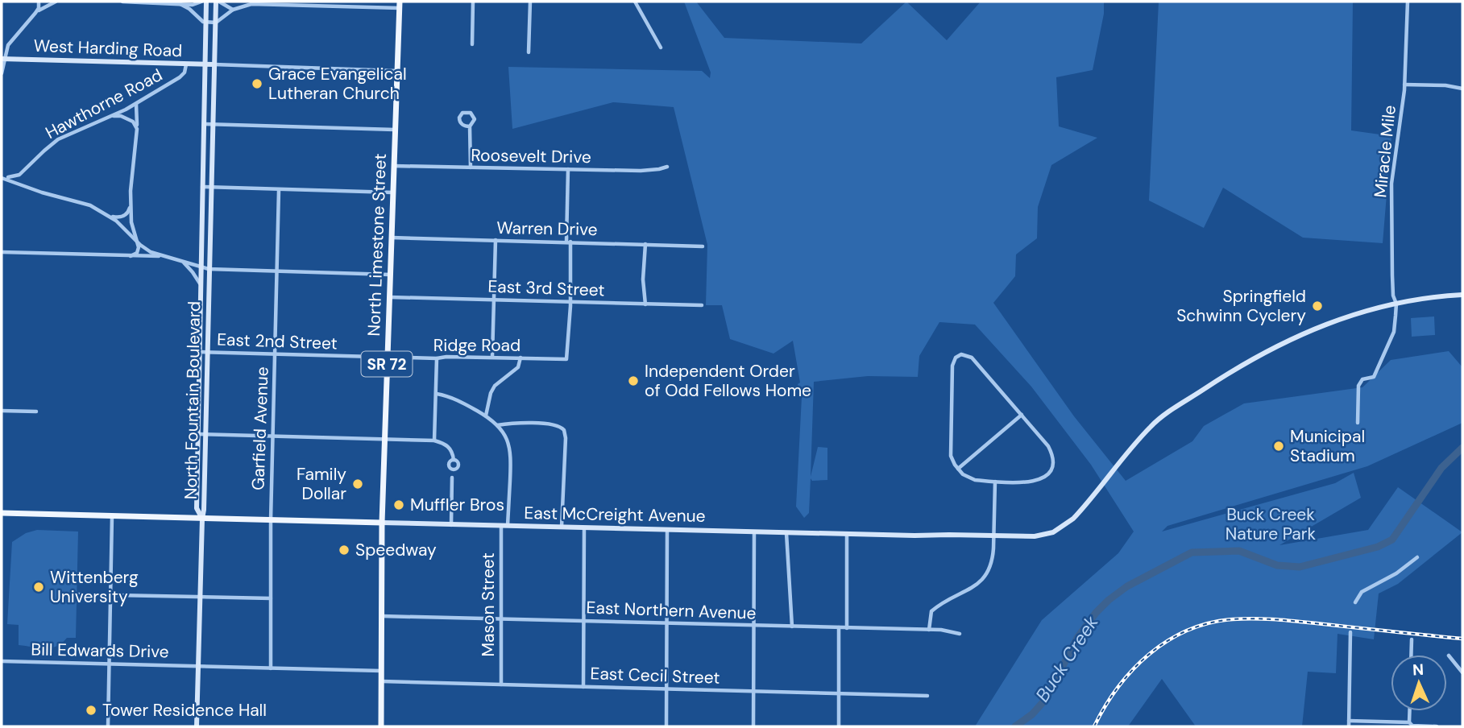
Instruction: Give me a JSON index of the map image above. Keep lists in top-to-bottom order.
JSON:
{
  "streets": {
    "main road": ["North Limestone Street", "SR 72", "East McCreight Avenue"],
    "street": [
      "West Harding Road",
      "Hawthorne Road",
      "Miracle Mile",
      "Roosevelt Drive",
      "Warren Drive",
      "East 3rd Street",
      "East 2nd Street",
      "Ridge Road",
      "North Fountain Boulevard",
      "Garfield Avenue",
      "Mason Street",
      "East Northern Avenue",
      "Bill Edwards Drive",
      "East Cecil Street"
    ]
  },
  "crossings": [
    ["West Harding Road", "Hawthorne Road"],
    ["West Harding Road", "North Fountain Boulevard"],
    ["Miracle Mile", "East McCreight Avenue"],
    ["Roosevelt Drive", "North Limestone Street"],
    ["Warren Drive", "North Limestone Street"],
    ["North Limestone Street", "East 3rd Street"],
    ["North Limestone Street", "East 2nd Street"],
    ["North Limestone Street", "Ridge Road"],
    ["North Limestone Street", "East McCreight Avenue"],
    ["North Limestone Street", "East Northern Avenue"],
    ["North Limestone Street", "East Cecil Street"],
    ["East 3rd Street", "Ridge Road"],
    ["East 2nd Street", "Ridge Road"],
    ["East 2nd Street", "North Fountain Boulevard"],
    ["East 2nd Street", "Garfield Avenue"],
    ["North Fountain Boulevard", "East McCreight Avenue"],
    ["Garfield Avenue", "East McCreight Avenue"],
    ["East McCreight Avenue", "Mason Street"],
    ["Mason Street", "East Northern Avenue"],
    ["Mason Street", "East Cecil Street"]
  ],
  "water": ["Buck Creek"],
  "parks": ["Buck Creek Nature Park"],
  "places": [
    "Grace Evangelical Lutheran Church",
    "Springfield Schwinn Cyclery",
    "Independent Order of Odd Fellows Home",
    "Municipal Stadium",
    "Family Dollar",
    "Muffler Bros",
    "Speedway",
    "Wittenberg University",
    "Tower Residence Hall"
  ],
  "north": "top"
}
